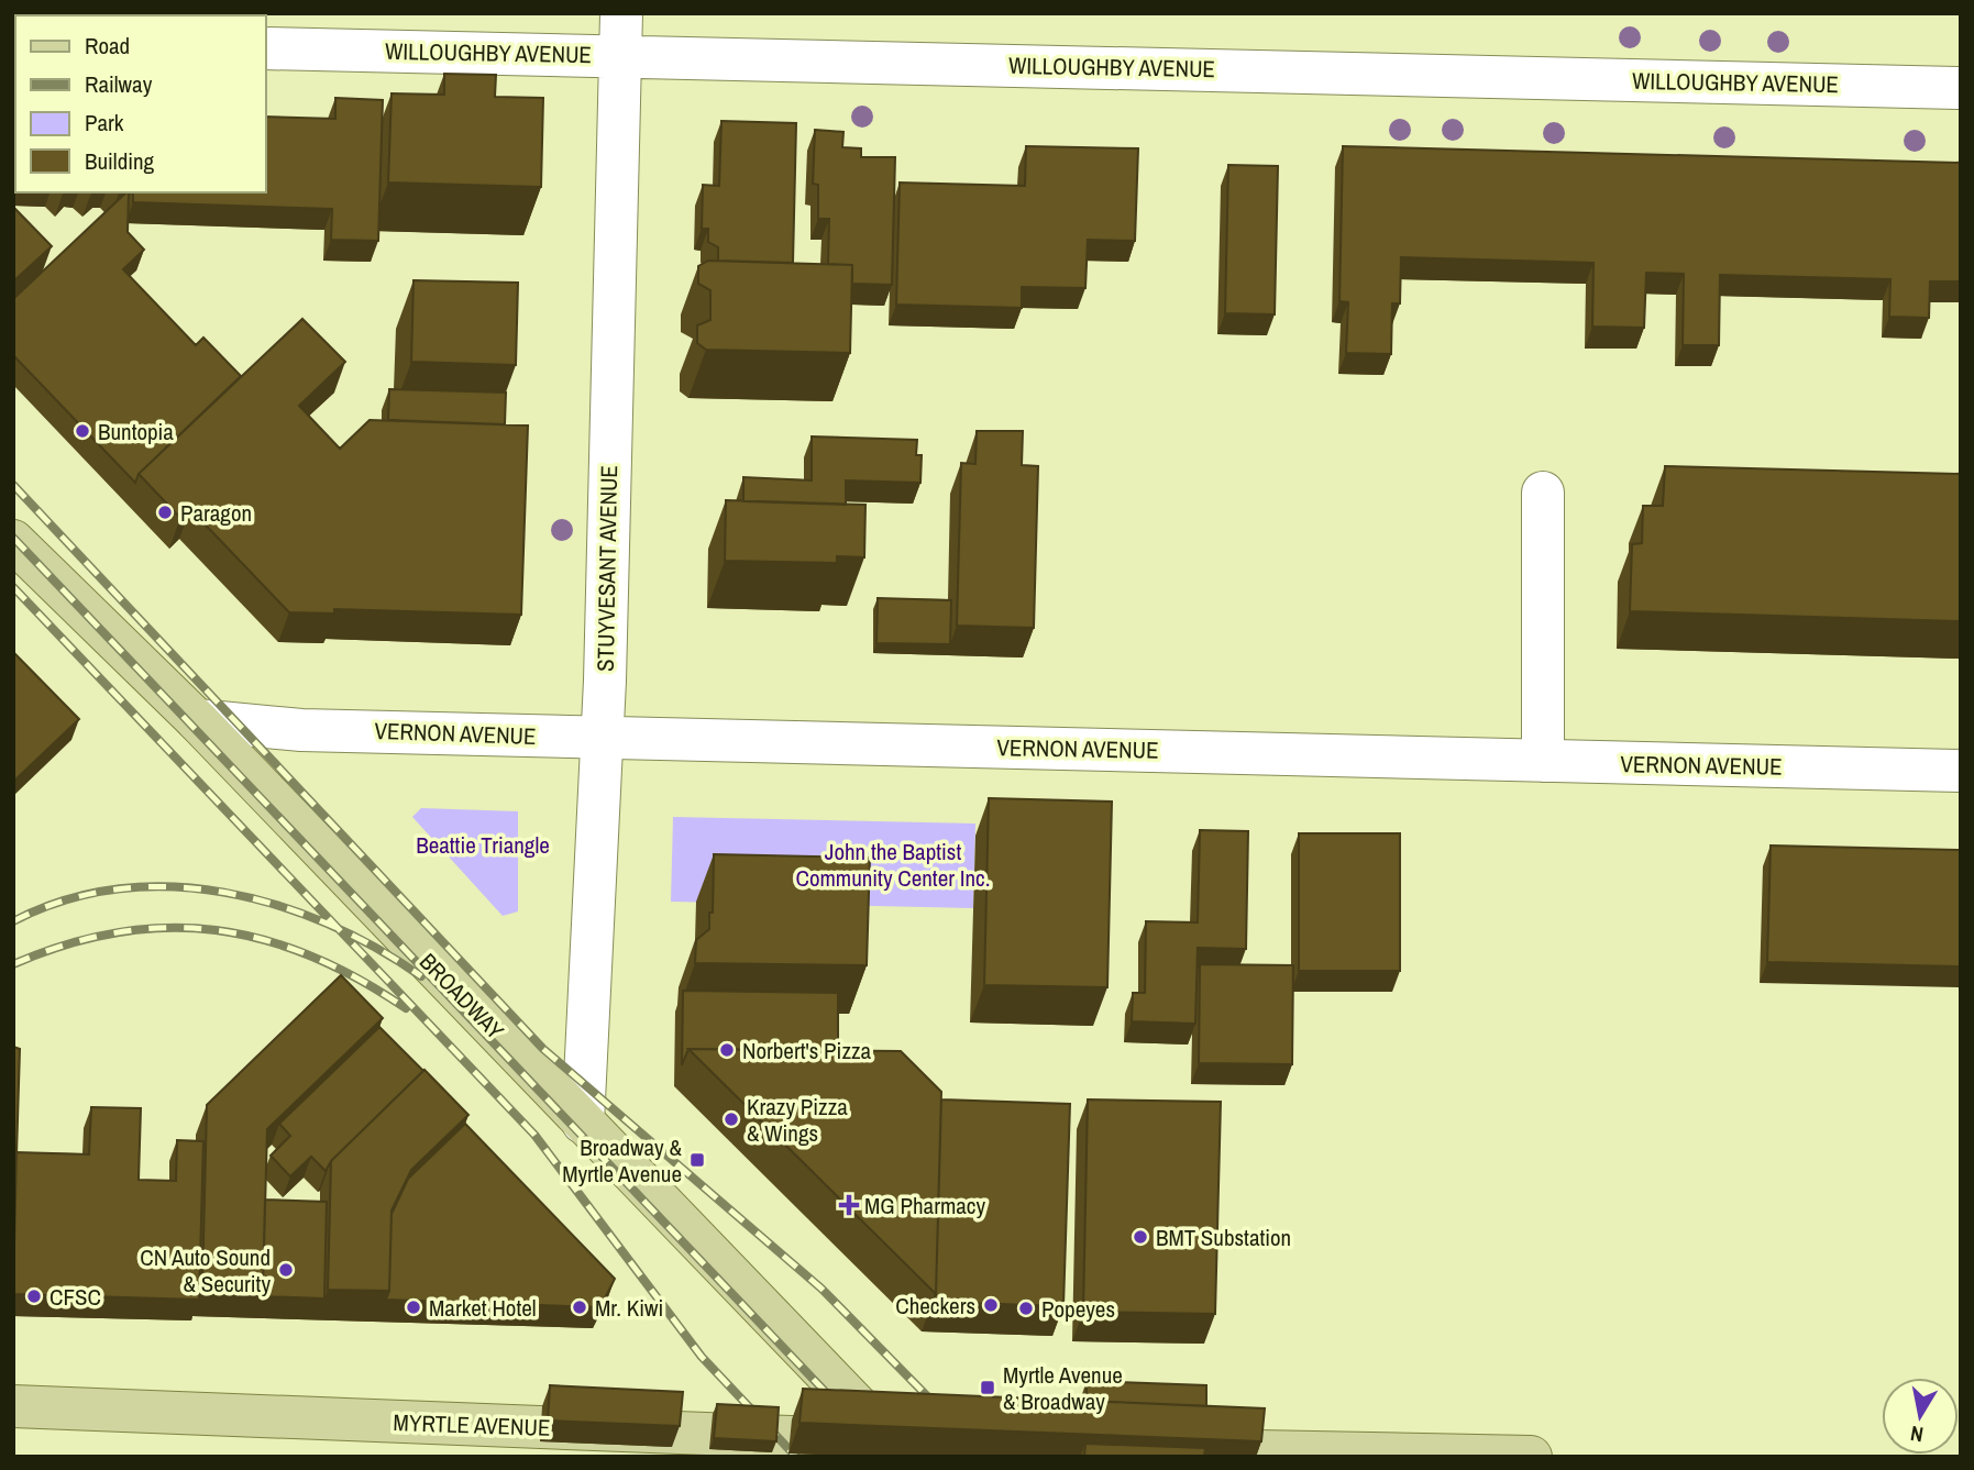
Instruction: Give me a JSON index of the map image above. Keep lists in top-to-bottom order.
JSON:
{
  "streets": {
    "main road": ["BROADWAY", "MYRTLE AVENUE"],
    "street": ["WILLOUGHBY AVENUE", "STUYVESANT AVENUE", "VERNON AVENUE"]
  },
  "crossings": [
    ["WILLOUGHBY AVENUE", "STUYVESANT AVENUE"],
    ["STUYVESANT AVENUE", "VERNON AVENUE"],
    ["STUYVESANT AVENUE", "BROADWAY"],
    ["VERNON AVENUE", "BROADWAY"],
    ["BROADWAY", "MYRTLE AVENUE"]
  ],
  "parks": ["Beattie Triangle", "John the Baptist Community Center Inc."],
  "places": {
    "other": [
      "Buntopia",
      "Paragon",
      "Norbert's Pizza",
      "Krazy Pizza & Wings",
      "BMT Substation",
      "CN Auto Sound & Security",
      "CFSC",
      "Checkers",
      "Market Hotel",
      "Mr. Kiwi",
      "Popeyes"
    ],
    "transit": ["Broadway & Myrtle Avenue", "Myrtle Avenue & Broadway"],
    "health": ["MG Pharmacy"]
  },
  "legend": [
    "Road",
    "Railway",
    "Park",
    "Building"
  ],
  "north": "bottom"
}
